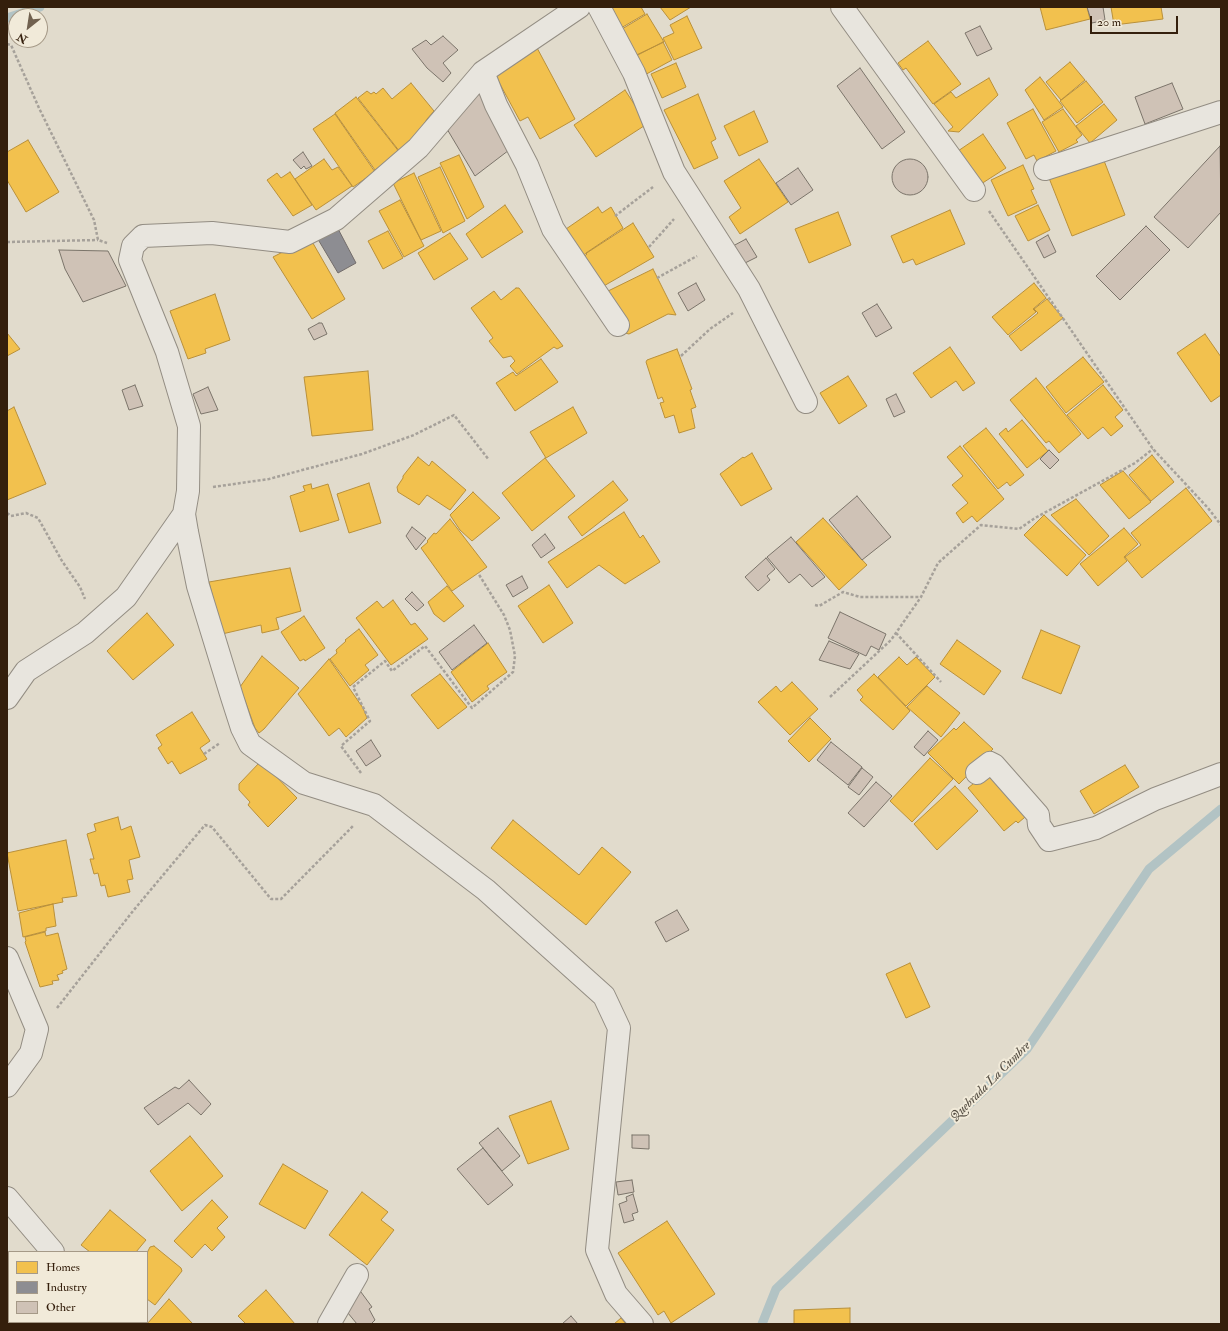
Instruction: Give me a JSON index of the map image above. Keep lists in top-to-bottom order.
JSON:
{
  "water": ["Quebrada La Cumbre"],
  "legend": ["Homes", "Industry", "Other"],
  "scale_bar": "20 m",
  "north": "bottom left"
}
